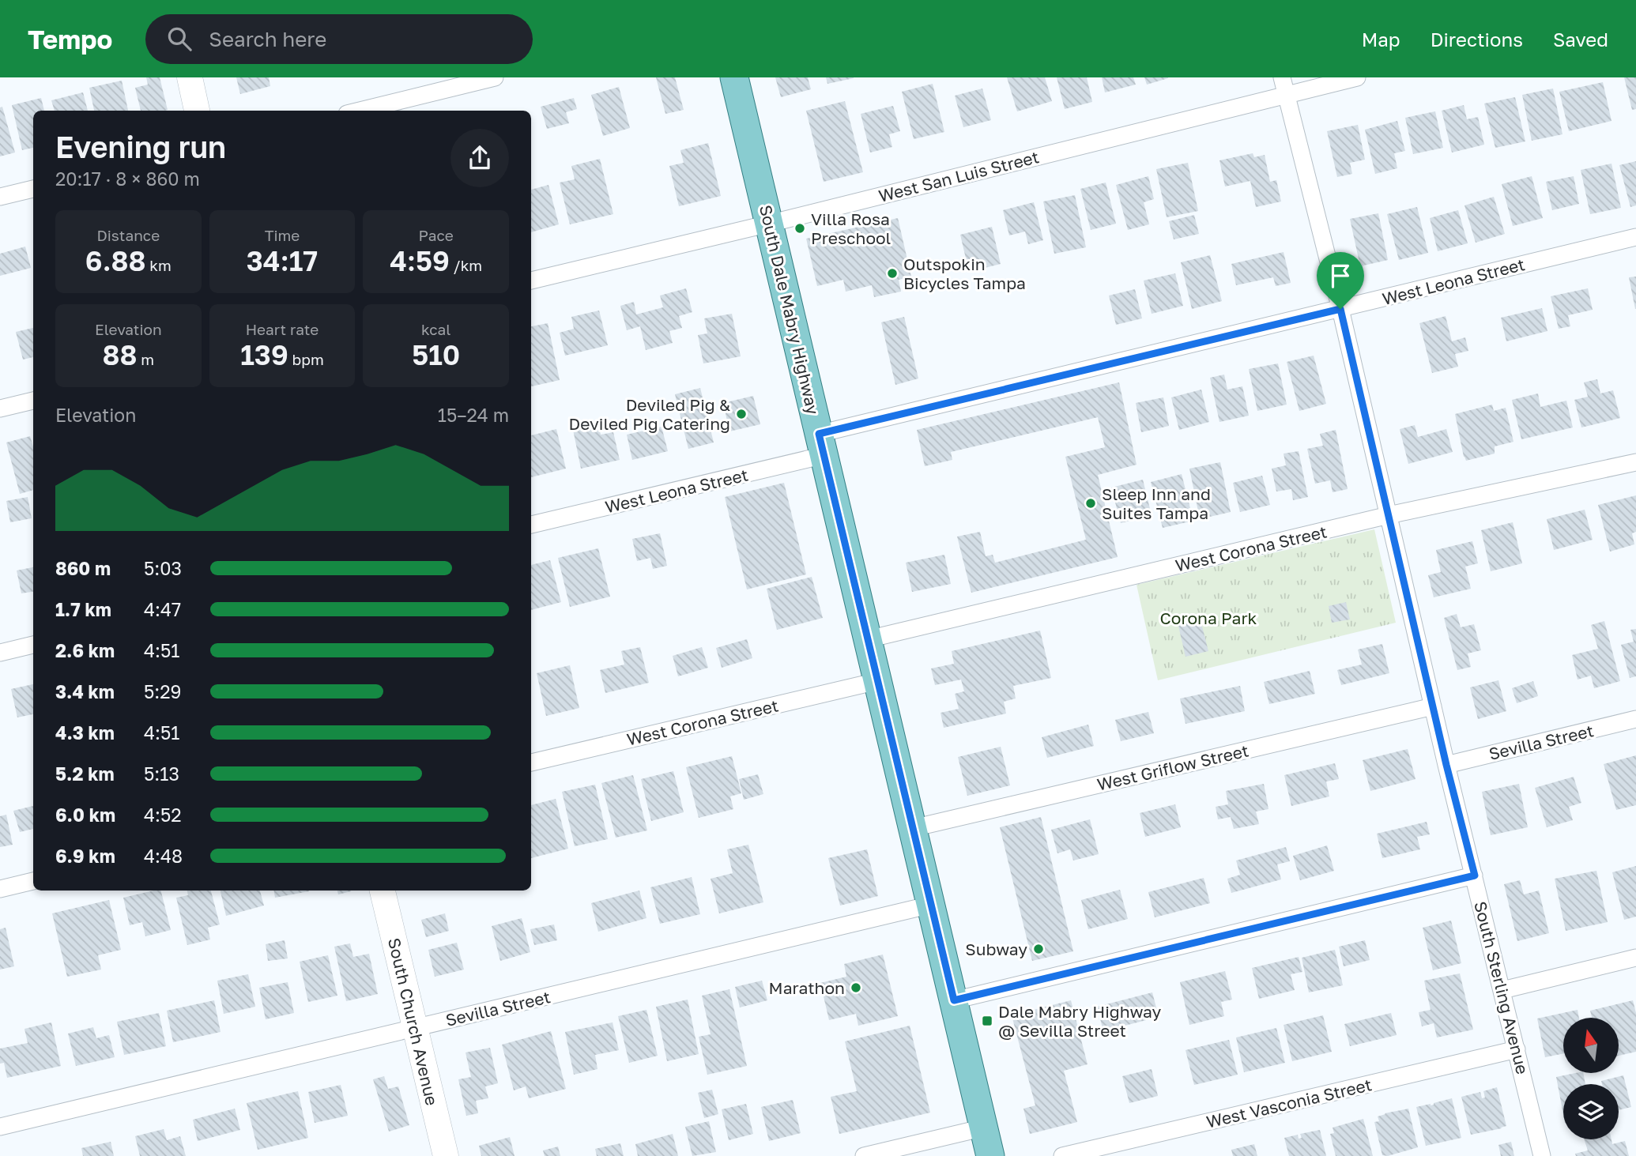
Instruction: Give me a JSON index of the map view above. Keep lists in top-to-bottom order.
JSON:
{
  "streets": {
    "main road": ["South Dale Mabry Highway"],
    "street": [
      "West San Luis Street",
      "West Leona Street",
      "West Corona Street",
      "Sevilla Street",
      "West Griflow Street",
      "South Sterling Avenue",
      "South Church Avenue",
      "West Vasconia Street"
    ]
  },
  "crossings": [
    ["West San Luis Street", "South Dale Mabry Highway"],
    ["West San Luis Street", "South Sterling Avenue"],
    ["West Leona Street", "South Dale Mabry Highway"],
    ["West Leona Street", "South Sterling Avenue"],
    ["South Dale Mabry Highway", "West Corona Street"],
    ["South Dale Mabry Highway", "Sevilla Street"],
    ["South Dale Mabry Highway", "West Griflow Street"],
    ["West Corona Street", "South Sterling Avenue"],
    ["Sevilla Street", "South Sterling Avenue"],
    ["Sevilla Street", "South Church Avenue"],
    ["West Griflow Street", "South Sterling Avenue"],
    ["South Sterling Avenue", "West Vasconia Street"]
  ],
  "parks": ["Corona Park"],
  "places": {
    "other": [
      "Villa Rosa Preschool",
      "Outspokin Bicycles Tampa",
      "Deviled Pig & Deviled Pig Catering",
      "Sleep Inn and Suites Tampa",
      "Subway",
      "Marathon"
    ],
    "transit": ["Dale Mabry Highway @ Sevilla Street"]
  },
  "north": "top",
  "page": {
    "header": "Tempo",
    "search": "Search here",
    "nav": ["Map", "Directions", "Saved"],
    "heading": ["Evening run", "20:17 · 8 × 860 m"],
    "stats": [
      ["Distance", "6.88 km"],
      ["Time", "34:17"],
      ["Pace", "4:59 /km"],
      ["Elevation", "88 m"],
      ["Heart rate", "139 bpm"],
      ["kcal", "510"]
    ],
    "chart": ["Elevation", "15–24 m"],
    "list": [
      {
        "name": "860 m",
        "note": "5:03"
      },
      {
        "name": "1.7 km",
        "note": "4:47"
      },
      {
        "name": "2.6 km",
        "note": "4:51"
      },
      {
        "name": "3.4 km",
        "note": "5:29"
      },
      {
        "name": "4.3 km",
        "note": "4:51"
      },
      {
        "name": "5.2 km",
        "note": "5:13"
      },
      {
        "name": "6.0 km",
        "note": "4:52"
      },
      {
        "name": "6.9 km",
        "note": "4:48"
      }
    ]
  }
}
